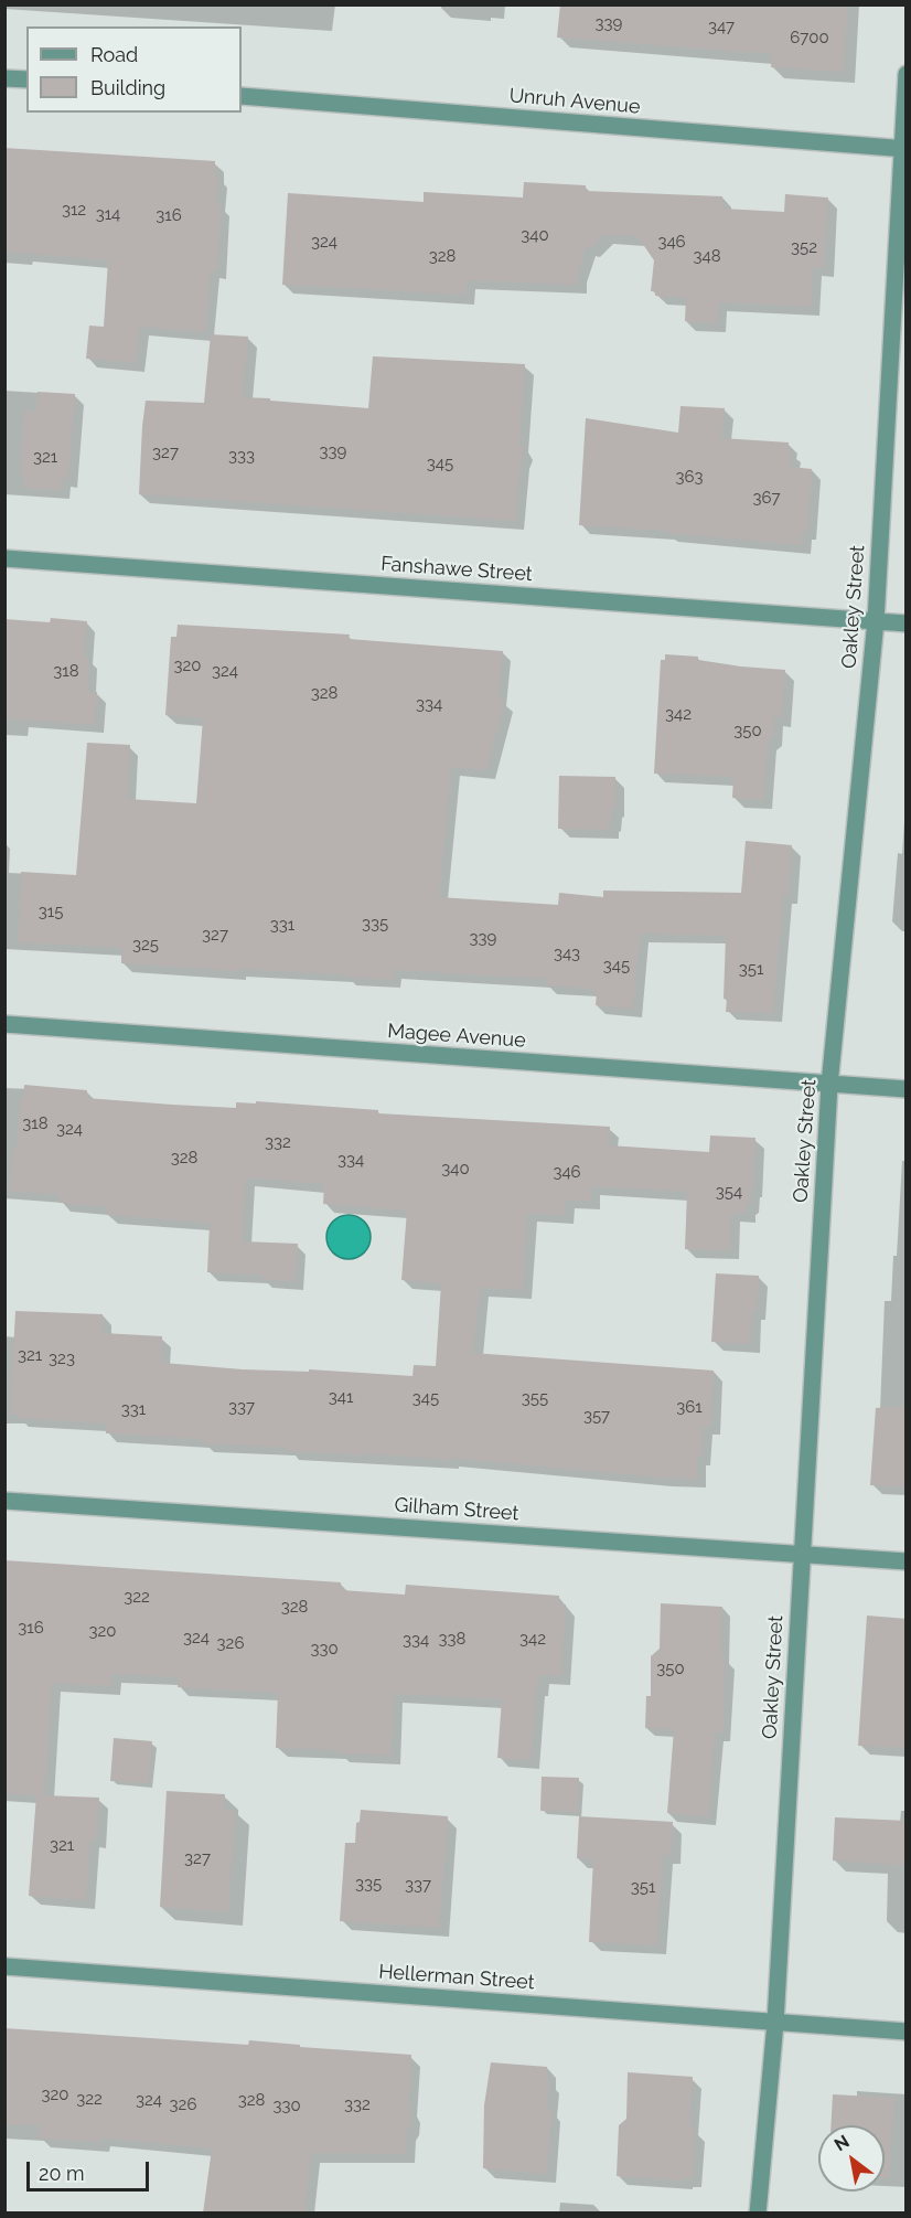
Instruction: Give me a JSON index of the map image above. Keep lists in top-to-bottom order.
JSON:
{
  "streets": {
    "street": [
      "Unruh Avenue",
      "Fanshawe Street",
      "Oakley Street",
      "Magee Avenue",
      "Gilham Street",
      "Hellerman Street"
    ]
  },
  "crossings": [
    ["Unruh Avenue", "Oakley Street"],
    ["Fanshawe Street", "Oakley Street"],
    ["Oakley Street", "Magee Avenue"],
    ["Oakley Street", "Gilham Street"],
    ["Oakley Street", "Hellerman Street"]
  ],
  "house_numbers": [
    "339",
    "347",
    "6700",
    "312",
    "314",
    "316",
    "340",
    "324",
    "346",
    "352",
    "328",
    "348",
    "339",
    "327",
    "333",
    "321",
    "345",
    "363",
    "367",
    "320",
    "318",
    "324",
    "328",
    "334",
    "342",
    "350",
    "315",
    "335",
    "331",
    "327",
    "339",
    "325",
    "343",
    "345",
    "351",
    "318",
    "324",
    "332",
    "328",
    "334",
    "340",
    "346",
    "354",
    "321",
    "323",
    "341",
    "345",
    "355",
    "337",
    "361",
    "331",
    "357",
    "322",
    "328",
    "316",
    "320",
    "324",
    "338",
    "342",
    "334",
    "326",
    "330",
    "350",
    "321",
    "327",
    "335",
    "337",
    "351",
    "320",
    "322",
    "324",
    "328",
    "326",
    "332",
    "330"
  ],
  "legend": ["Road", "Building"],
  "scale_bar": "20 m",
  "north": "top left"
}
